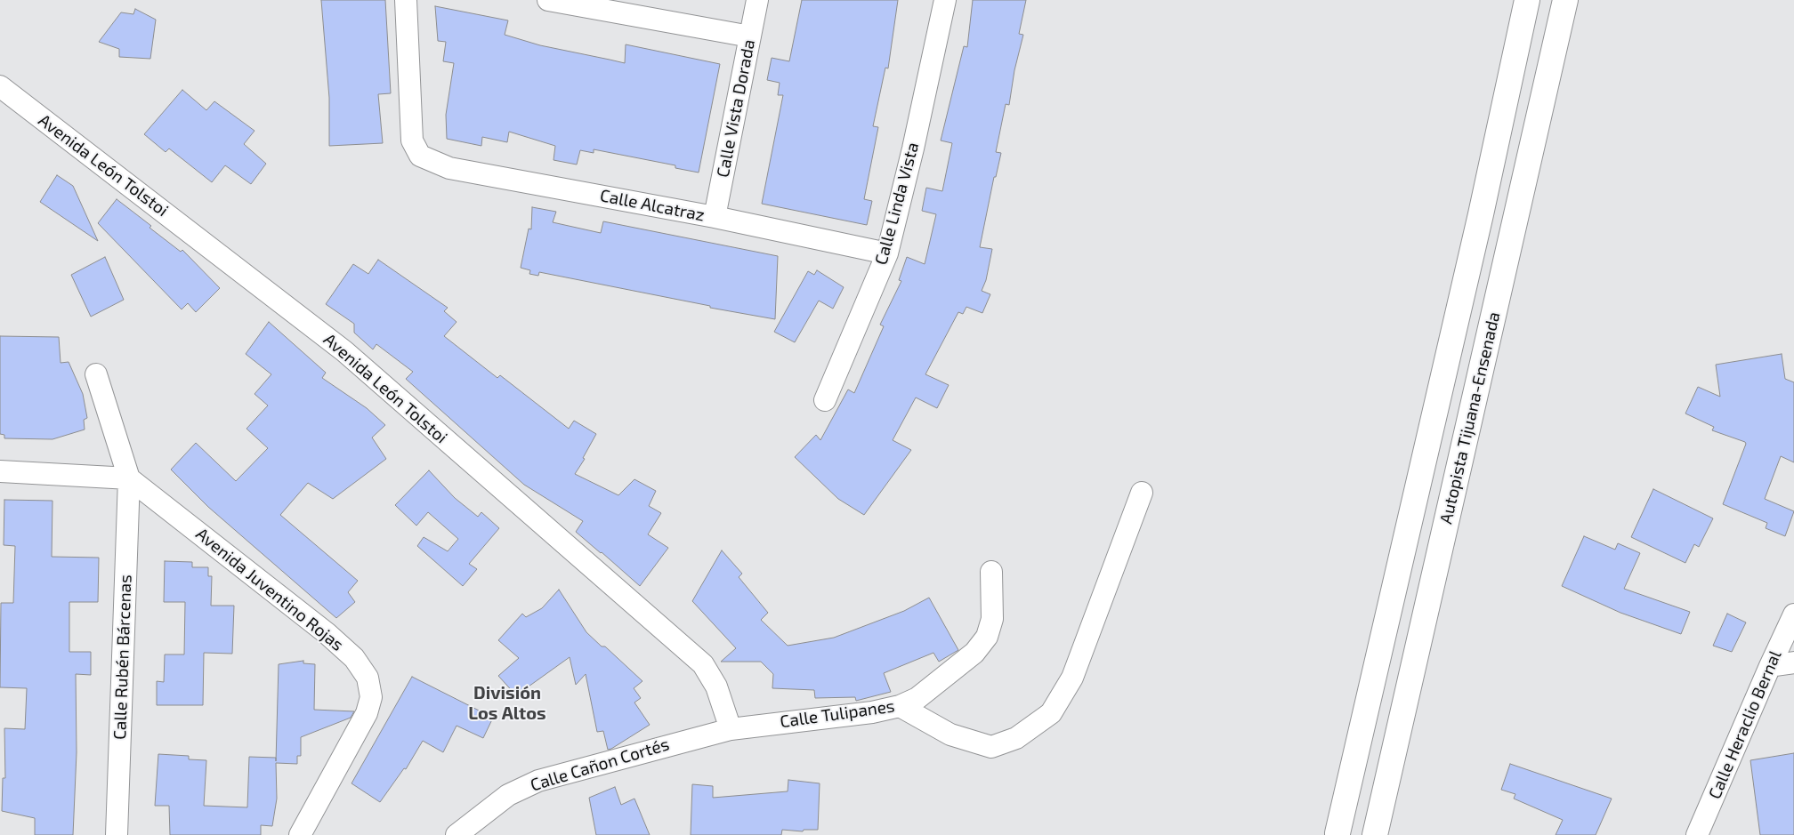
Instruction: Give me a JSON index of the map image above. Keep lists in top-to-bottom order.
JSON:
{
  "streets": {
    "highway": ["Autopista Tijuana-Ensenada"],
    "street": [
      "Calle Vista Dorada",
      "Avenida León Tolstoi",
      "Calle Linda Vista",
      "Calle Alcatraz",
      "Avenida Juventino Rojas",
      "Calle Rubén Bárcenas",
      "Calle Tulipanes",
      "Calle Heraclio Bernal",
      "Calle Cañon Cortés"
    ]
  },
  "crossings": [
    ["Calle Vista Dorada", "Calle Alcatraz"],
    ["Avenida León Tolstoi", "Calle Tulipanes"],
    ["Avenida León Tolstoi", "Calle Cañon Cortés"],
    ["Calle Linda Vista", "Calle Alcatraz"],
    ["Avenida Juventino Rojas", "Calle Rubén Bárcenas"],
    ["Calle Tulipanes", "Calle Cañon Cortés"]
  ],
  "districts": ["División Los Altos"]
}
